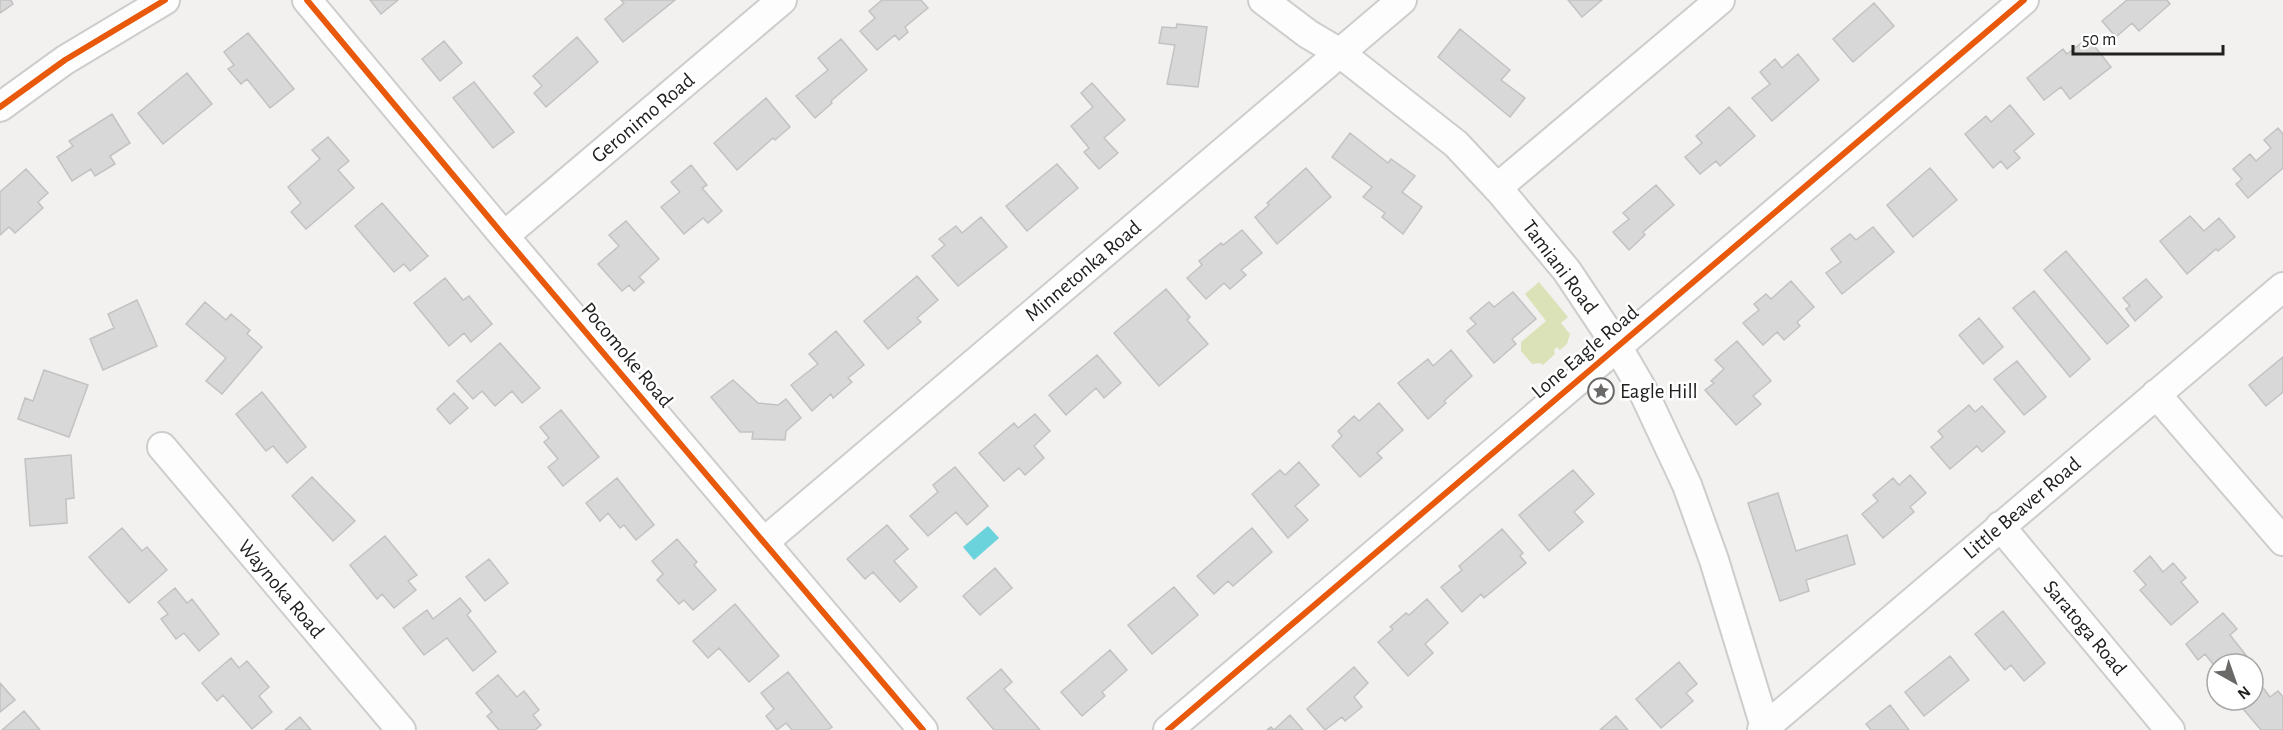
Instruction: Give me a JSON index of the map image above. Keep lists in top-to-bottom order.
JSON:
{
  "streets": {
    "street": [
      "Geronimo Road",
      "Tamiani Road",
      "Minnetonka Road",
      "Lone Eagle Road",
      "Pocomoke Road",
      "Little Beaver Road",
      "Waynoka Road",
      "Saratoga Road"
    ]
  },
  "crossings": [
    ["Geronimo Road", "Pocomoke Road"],
    ["Tamiani Road", "Minnetonka Road"],
    ["Tamiani Road", "Lone Eagle Road"],
    ["Tamiani Road", "Little Beaver Road"],
    ["Minnetonka Road", "Pocomoke Road"],
    ["Little Beaver Road", "Saratoga Road"]
  ],
  "places": {
    "place": ["Eagle Hill"]
  },
  "scale_bar": "50 m",
  "north": "bottom right"
}
